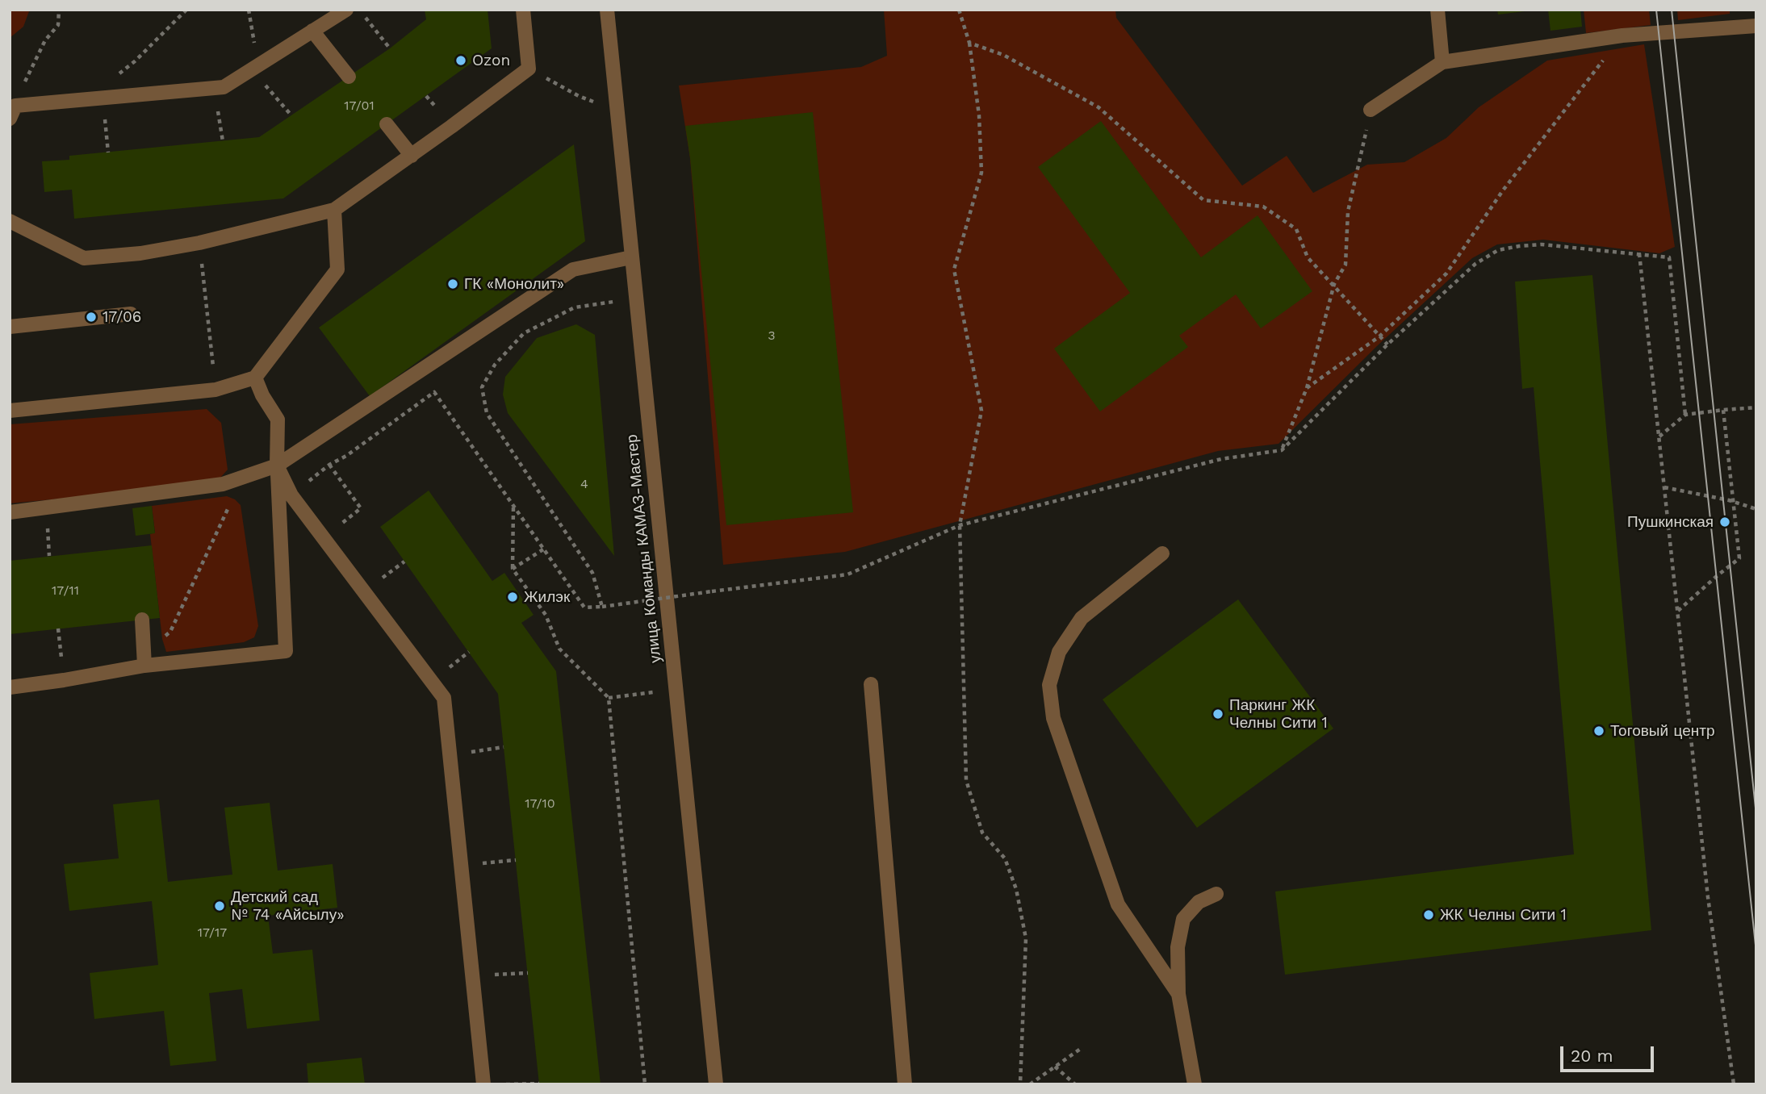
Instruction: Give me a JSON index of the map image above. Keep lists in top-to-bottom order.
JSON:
{
  "streets": {
    "street": ["улица Команды КАМАЗ-Мастер"]
  },
  "places": [
    "Ozon",
    "ГК «Монолит»",
    "17/06",
    "Пушкинская",
    "Жилэк",
    "Паркинг ЖК Челны Сити 1",
    "Тоговый центр",
    "Детский сад № 74 «Айсылу»",
    "ЖК Челны Сити 1"
  ],
  "house_numbers": [
    "17/01",
    "3",
    "4",
    "17/11",
    "17/10",
    "17/17"
  ],
  "scale_bar": "20 m"
}
